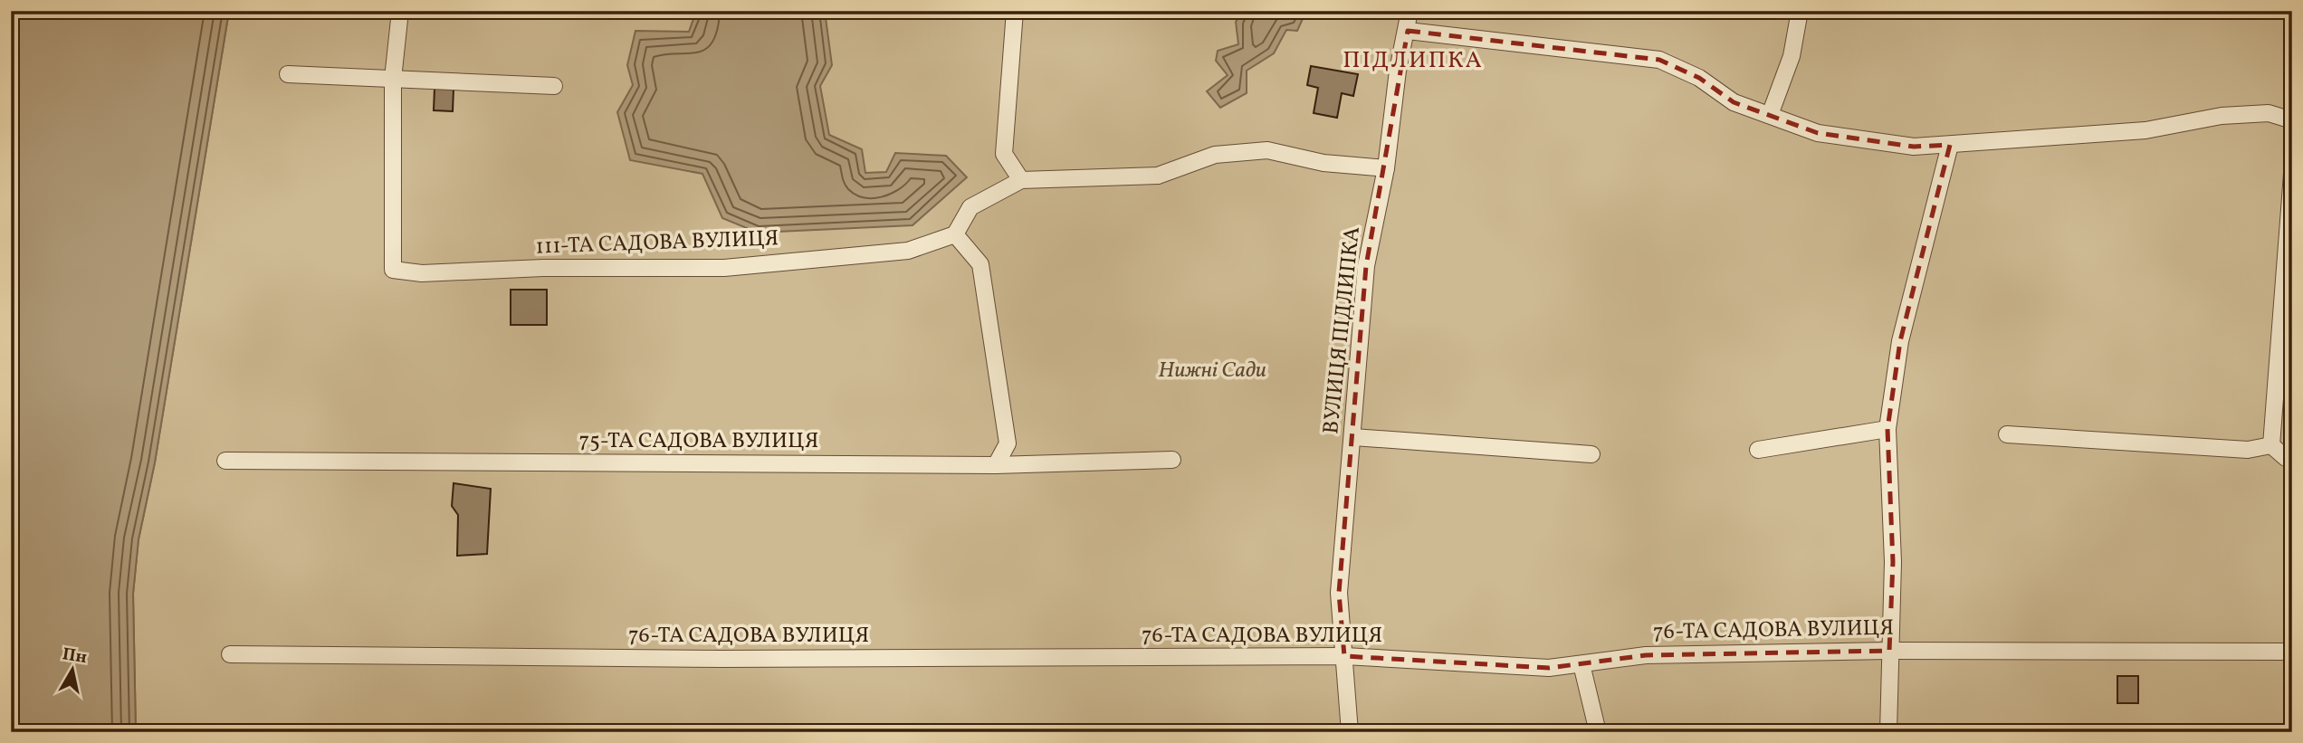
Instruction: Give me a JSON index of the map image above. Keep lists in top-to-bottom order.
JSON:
{
  "streets": {
    "street": [
      "111-ТА САДОВА ВУЛИЦЯ",
      "ВУЛИЦЯ ПІДЛИПКА",
      "75-ТА САДОВА ВУЛИЦЯ",
      "76-ТА САДОВА ВУЛИЦЯ"
    ]
  },
  "crossings": [
    ["ВУЛИЦЯ ПІДЛИПКА", "76-ТА САДОВА ВУЛИЦЯ"]
  ],
  "districts": ["ПІДЛИПКА"],
  "parks": ["Нижні Сади"],
  "north": "top"
}
